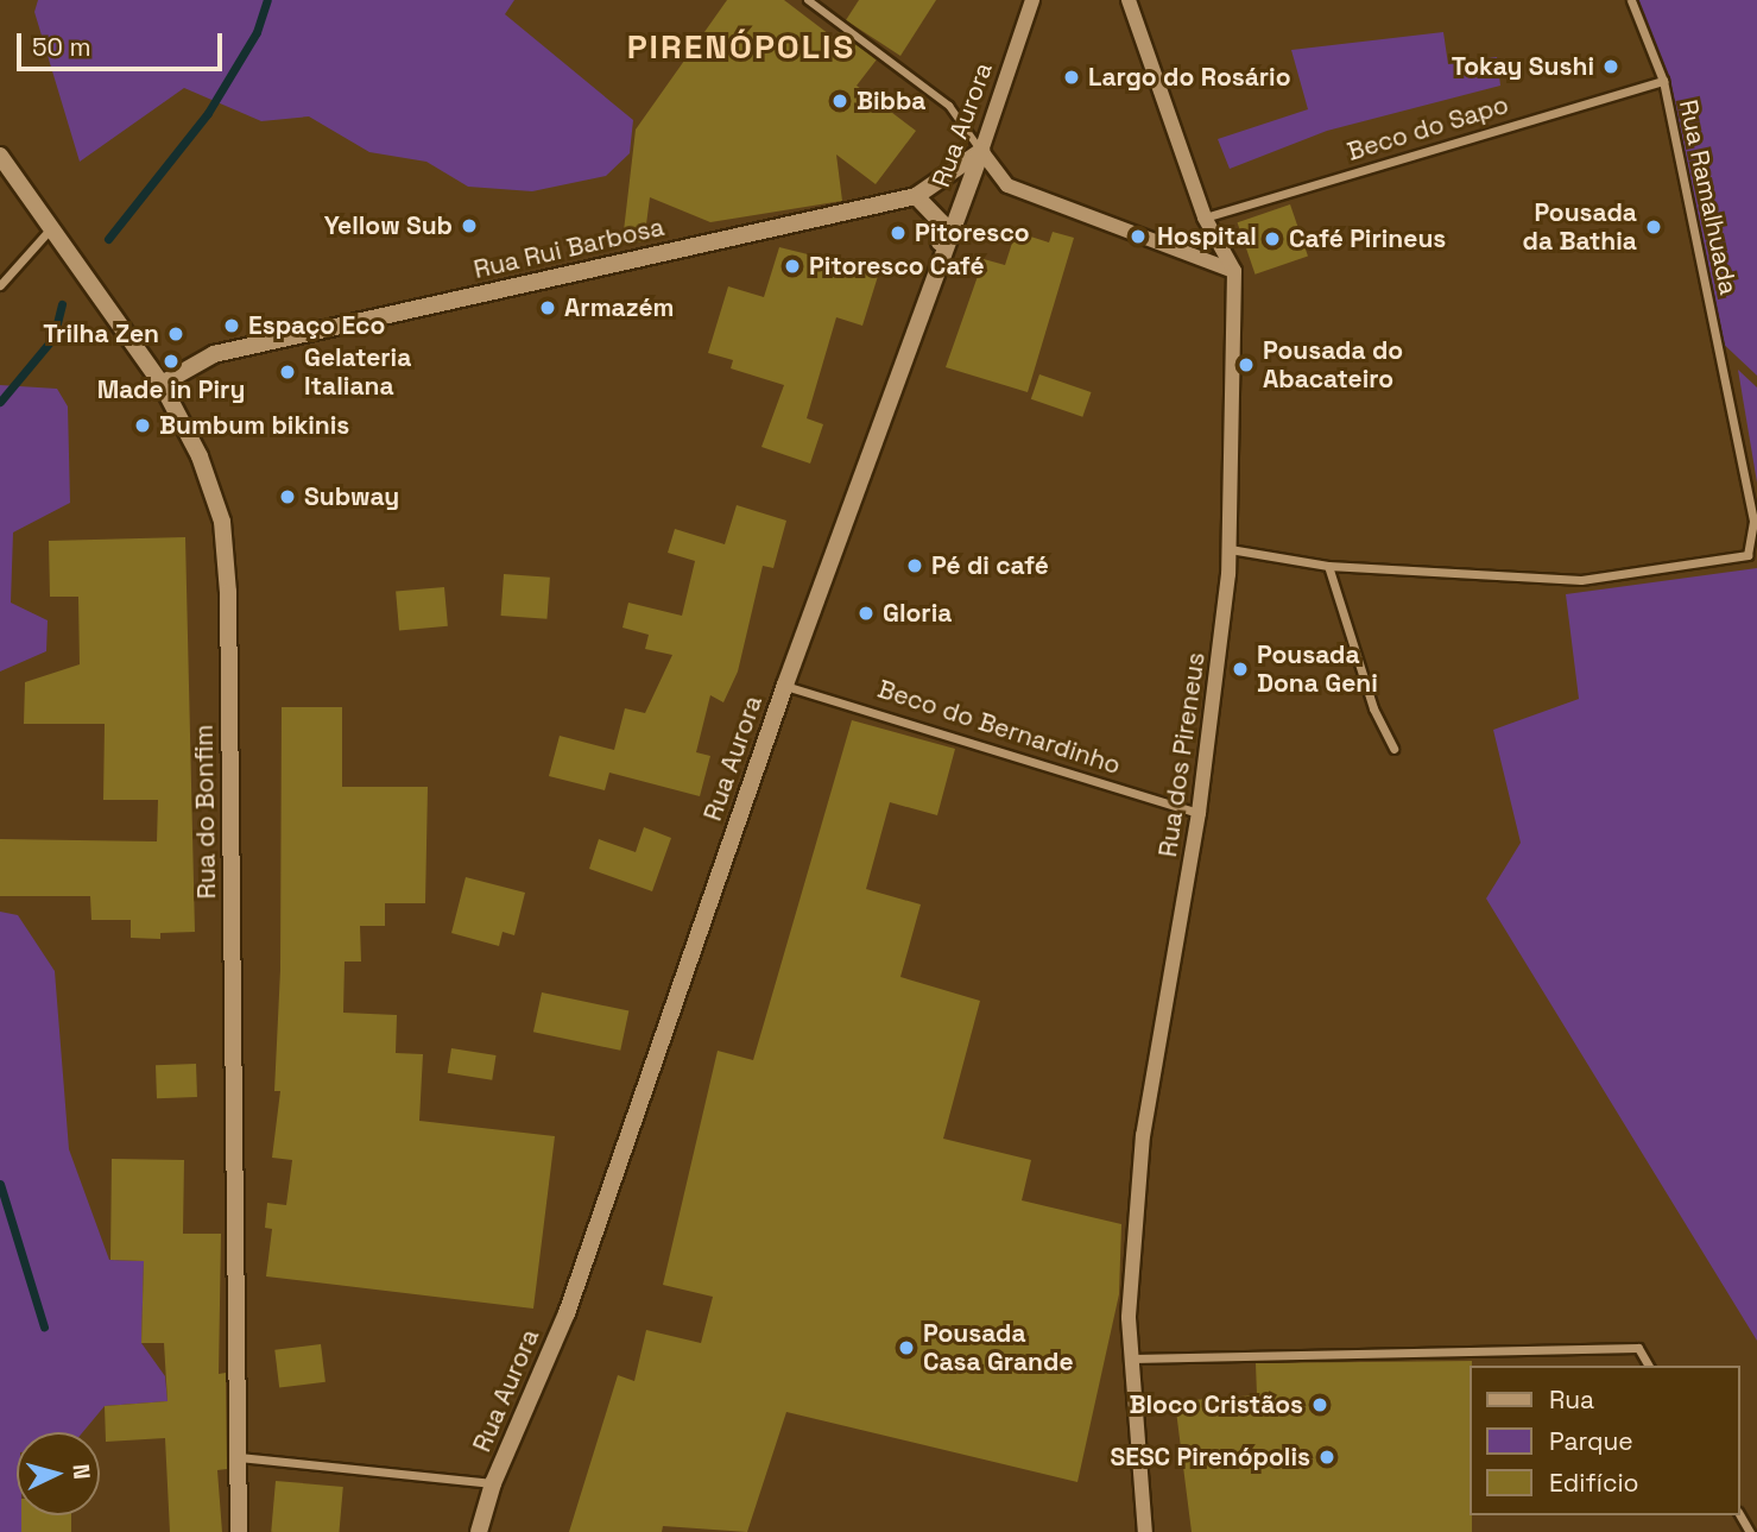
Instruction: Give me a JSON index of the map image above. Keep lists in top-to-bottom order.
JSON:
{
  "streets": {
    "main road": ["Rua Aurora", "Rua Rui Barbosa", "Rua do Bonfim"],
    "street": [
      "Beco do Sapo",
      "Rua Ramalhuada",
      "Beco do Bernardinho",
      "Rua dos Pireneus"
    ]
  },
  "crossings": [
    ["Rua Aurora", "Rua Rui Barbosa"],
    ["Rua Aurora", "Beco do Bernardinho"],
    ["Beco do Sapo", "Rua Ramalhuada"],
    ["Rua Rui Barbosa", "Rua do Bonfim"],
    ["Beco do Bernardinho", "Rua dos Pireneus"]
  ],
  "districts": ["PIRENÓPOLIS"],
  "places": [
    "Tokay Sushi",
    "Largo do Rosário",
    "Bibba",
    "Yellow Sub",
    "Pousada da Bathia",
    "Pitoresco",
    "Hospital",
    "Café Pirineus",
    "Pitoresco Café",
    "Armazém",
    "Espaço Eco",
    "Trilha Zen",
    "Made in Piry",
    "Pousada do Abacateiro",
    "Gelateria Italiana",
    "Bumbum bikinis",
    "Subway",
    "Pé di café",
    "Gloria",
    "Pousada Dona Geni",
    "Pousada Casa Grande",
    "Bloco Cristãos",
    "SESC Pirenópolis"
  ],
  "legend": ["Rua", "Parque", "Edifício"],
  "scale_bar": "50 m",
  "north": "right"
}
